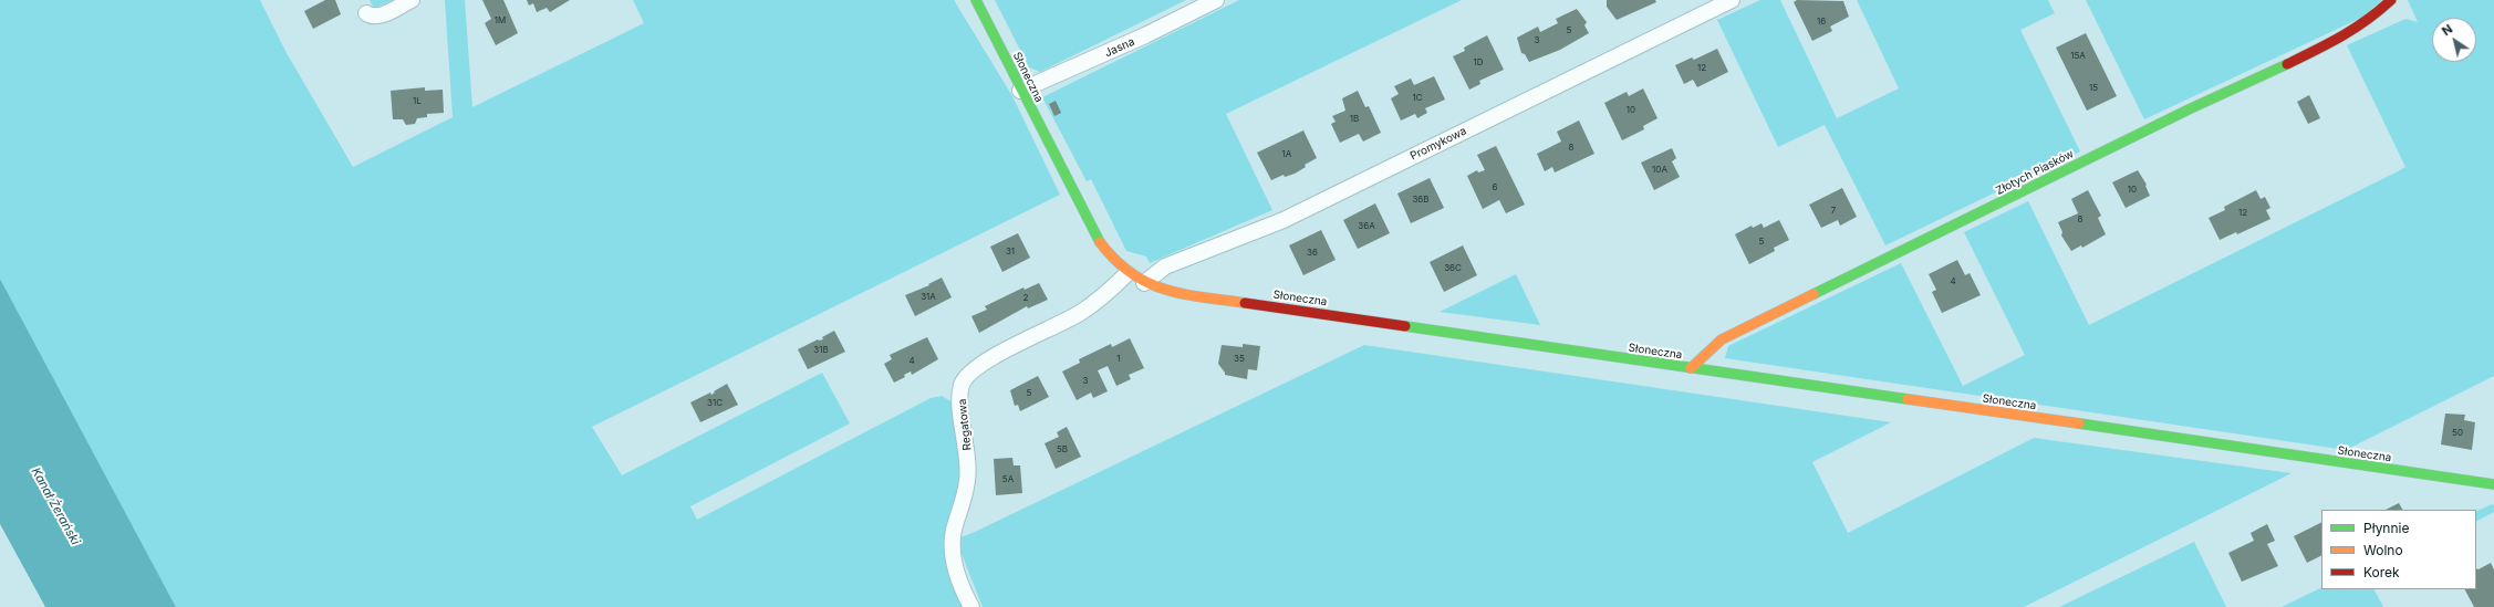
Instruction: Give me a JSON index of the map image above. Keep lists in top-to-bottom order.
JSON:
{
  "streets": {
    "street": [
      "Jasna",
      "Słoneczna",
      "Promykowa",
      "Złotych Piasków",
      "Regatowa"
    ]
  },
  "crossings": [
    ["Jasna", "Słoneczna"],
    ["Słoneczna", "Promykowa"],
    ["Słoneczna", "Złotych Piasków"],
    ["Słoneczna", "Regatowa"]
  ],
  "water": ["Kanał Żerański"],
  "house_numbers": [
    "1M",
    "16",
    "5",
    "3",
    "15A",
    "1D",
    "12",
    "15",
    "1C",
    "1L",
    "10",
    "1B",
    "8",
    "1A",
    "10A",
    "6",
    "10",
    "36B",
    "7",
    "12",
    "8",
    "36A",
    "5",
    "31",
    "36",
    "36C",
    "4",
    "31A",
    "2",
    "31B",
    "1",
    "35",
    "4",
    "3",
    "5",
    "31C",
    "50",
    "5B",
    "5A"
  ],
  "legend": ["Płynnie", "Wolno", "Korek"],
  "north": "top left"
}
